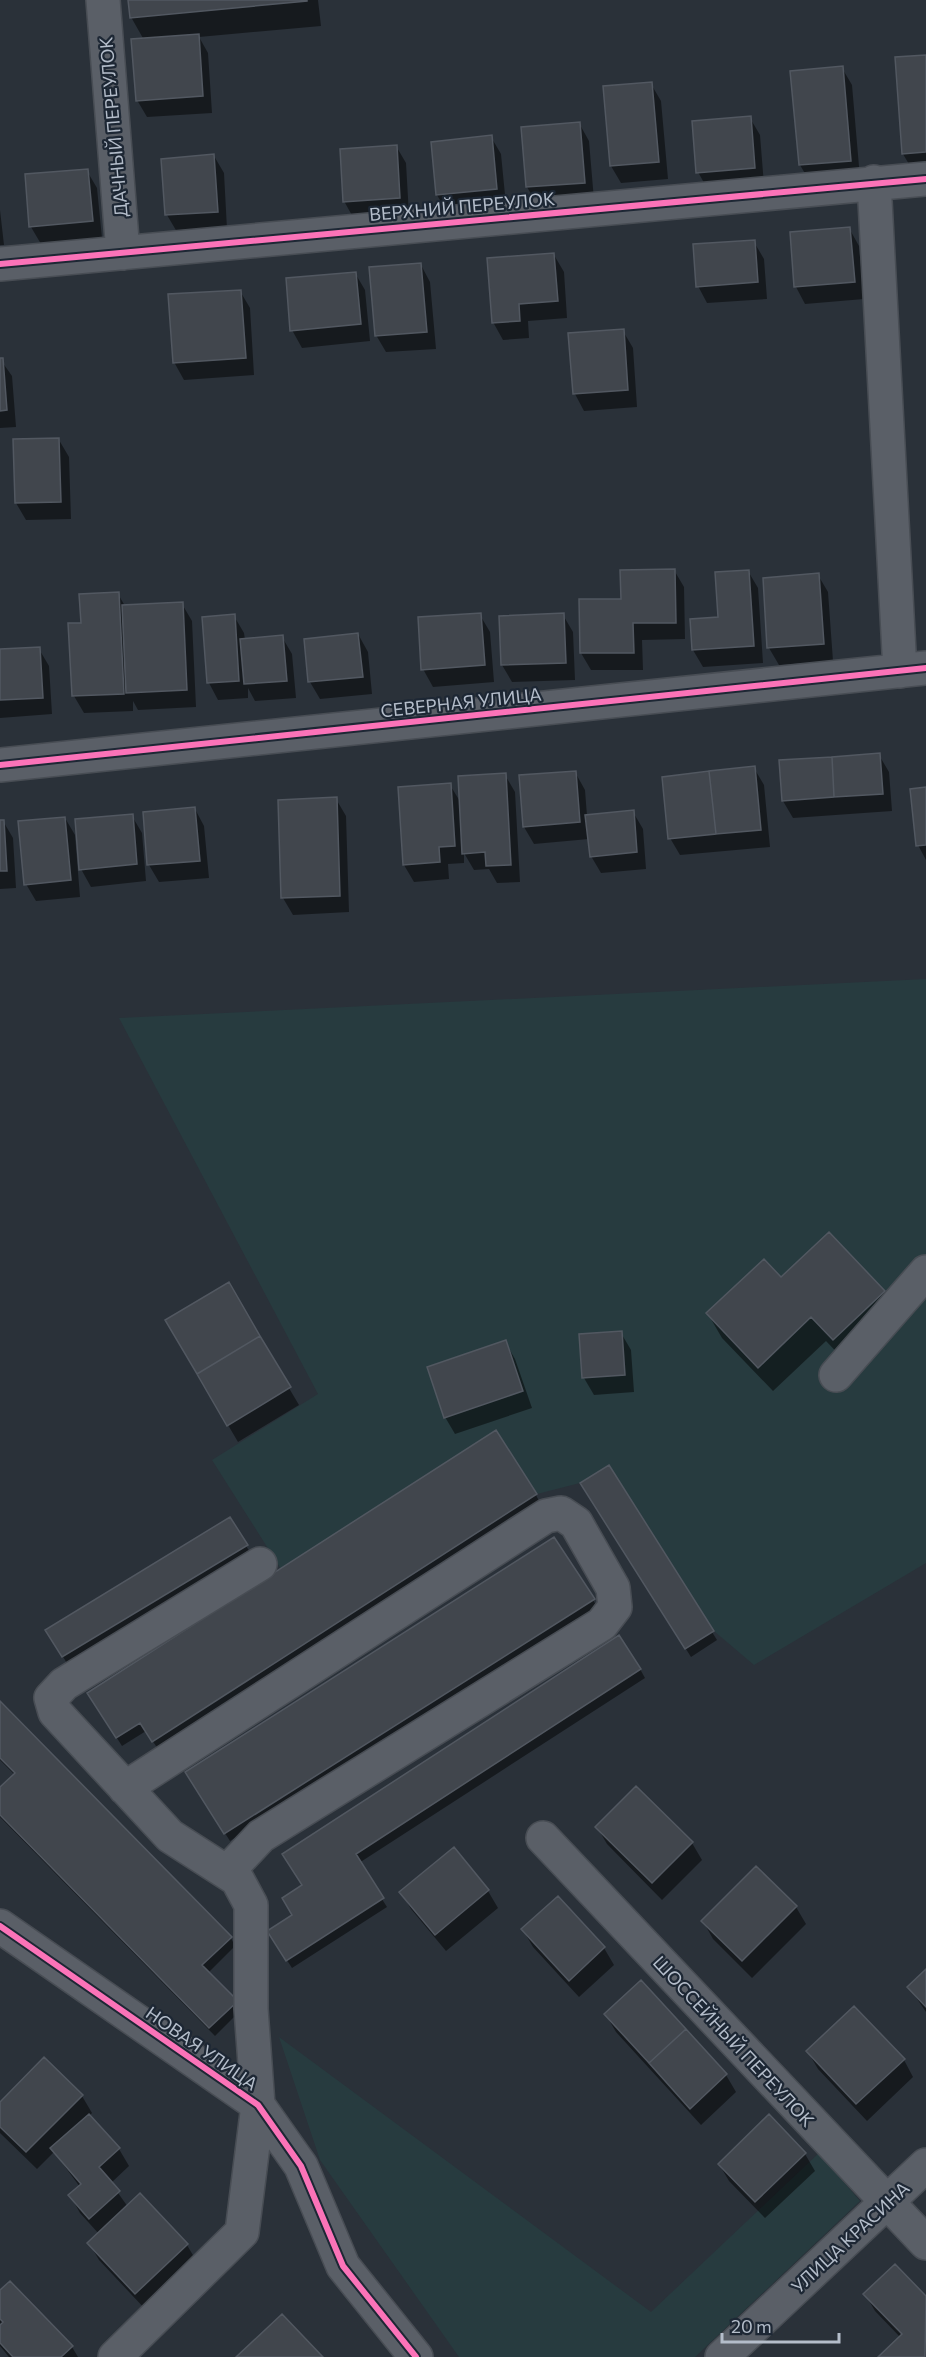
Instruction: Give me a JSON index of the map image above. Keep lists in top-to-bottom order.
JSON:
{
  "streets": {
    "street": [
      "ДАЧНЫЙ ПЕРЕУЛОК",
      "ВЕРХНИЙ ПЕРЕУЛОК",
      "СЕВЕРНАЯ УЛИЦА",
      "ШОССЕЙНЫЙ ПЕРЕУЛОК",
      "НОВАЯ УЛИЦА",
      "УЛИЦА КРАСИНА"
    ]
  },
  "crossings": [
    ["ДАЧНЫЙ ПЕРЕУЛОК", "ВЕРХНИЙ ПЕРЕУЛОК"],
    ["ШОССЕЙНЫЙ ПЕРЕУЛОК", "УЛИЦА КРАСИНА"]
  ],
  "scale_bar": "20 m"
}
